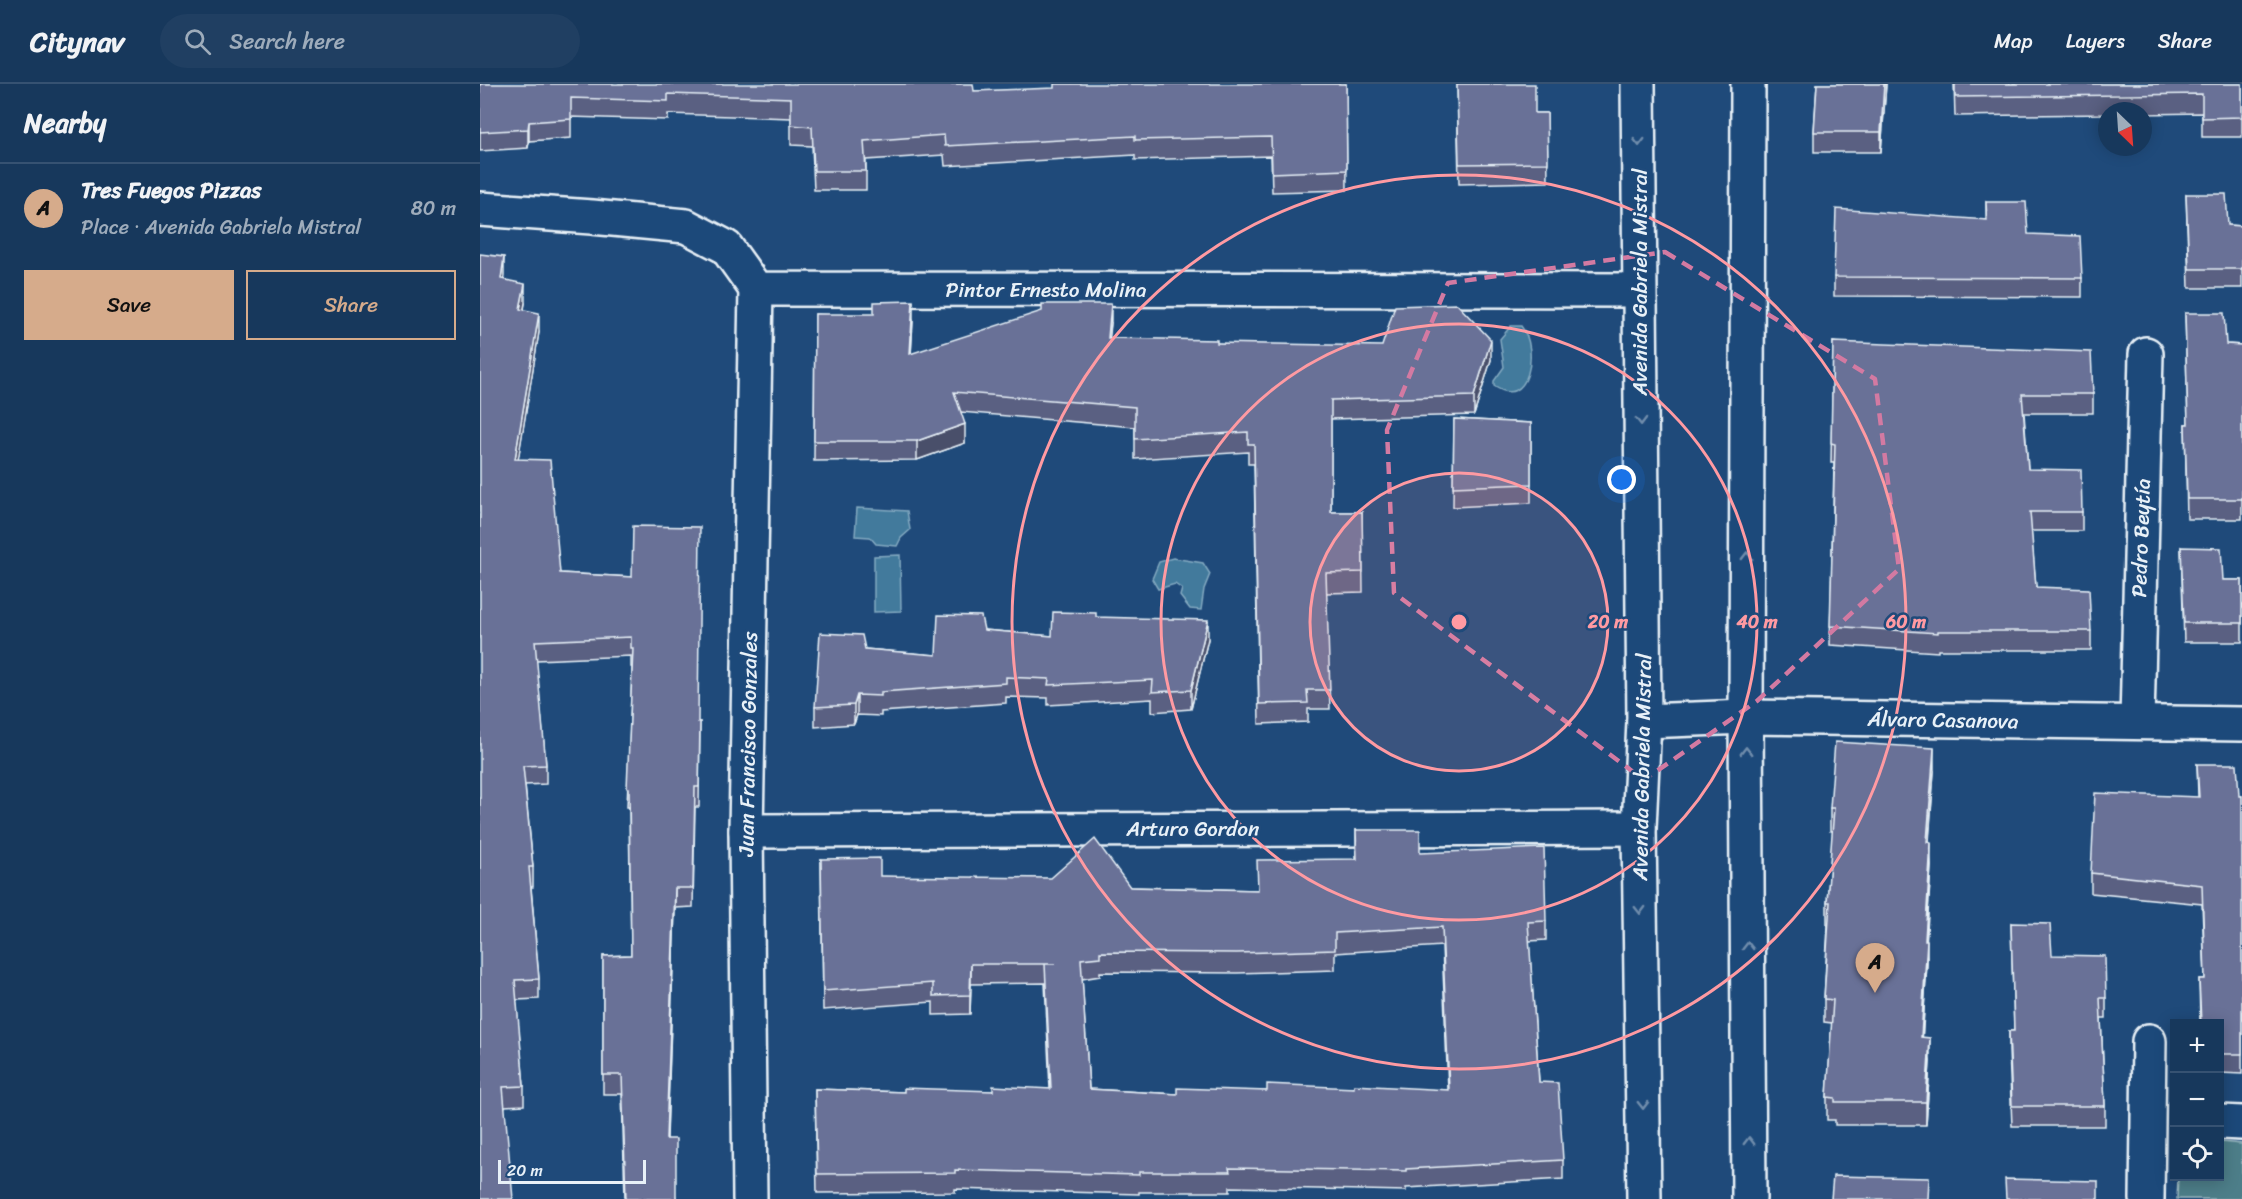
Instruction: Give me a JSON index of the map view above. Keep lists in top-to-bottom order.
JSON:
{
  "streets": {
    "street": [
      "Avenida Gabriela Mistral",
      "Pintor Ernesto Molina",
      "Pedro Beytía",
      "Álvaro Casanova",
      "Juan Francisco Gonzales",
      "Arturo Gordon"
    ]
  },
  "crossings": [
    ["Avenida Gabriela Mistral", "Pintor Ernesto Molina"],
    ["Avenida Gabriela Mistral", "Álvaro Casanova"],
    ["Avenida Gabriela Mistral", "Arturo Gordon"],
    ["Pintor Ernesto Molina", "Juan Francisco Gonzales"],
    ["Pedro Beytía", "Álvaro Casanova"],
    ["Juan Francisco Gonzales", "Arturo Gordon"]
  ],
  "scale_bar": "20 m",
  "north": "bottom right",
  "page": {
    "header": "Citynav",
    "search": "Search here",
    "nav": ["Map", "Layers", "Share"],
    "heading": "Nearby",
    "list": [
      {
        "mark": "A",
        "name": "Tres Fuegos Pizzas",
        "note": "Place · Avenida Gabriela Mistral",
        "value": "80 m"
      }
    ],
    "buttons": ["Save", "Share"],
    "pins": "A",
    "map_buttons": ["+", "−"],
    "scale": "20 m"
  },
  "rings": ["20 m", "40 m", "60 m"]
}
